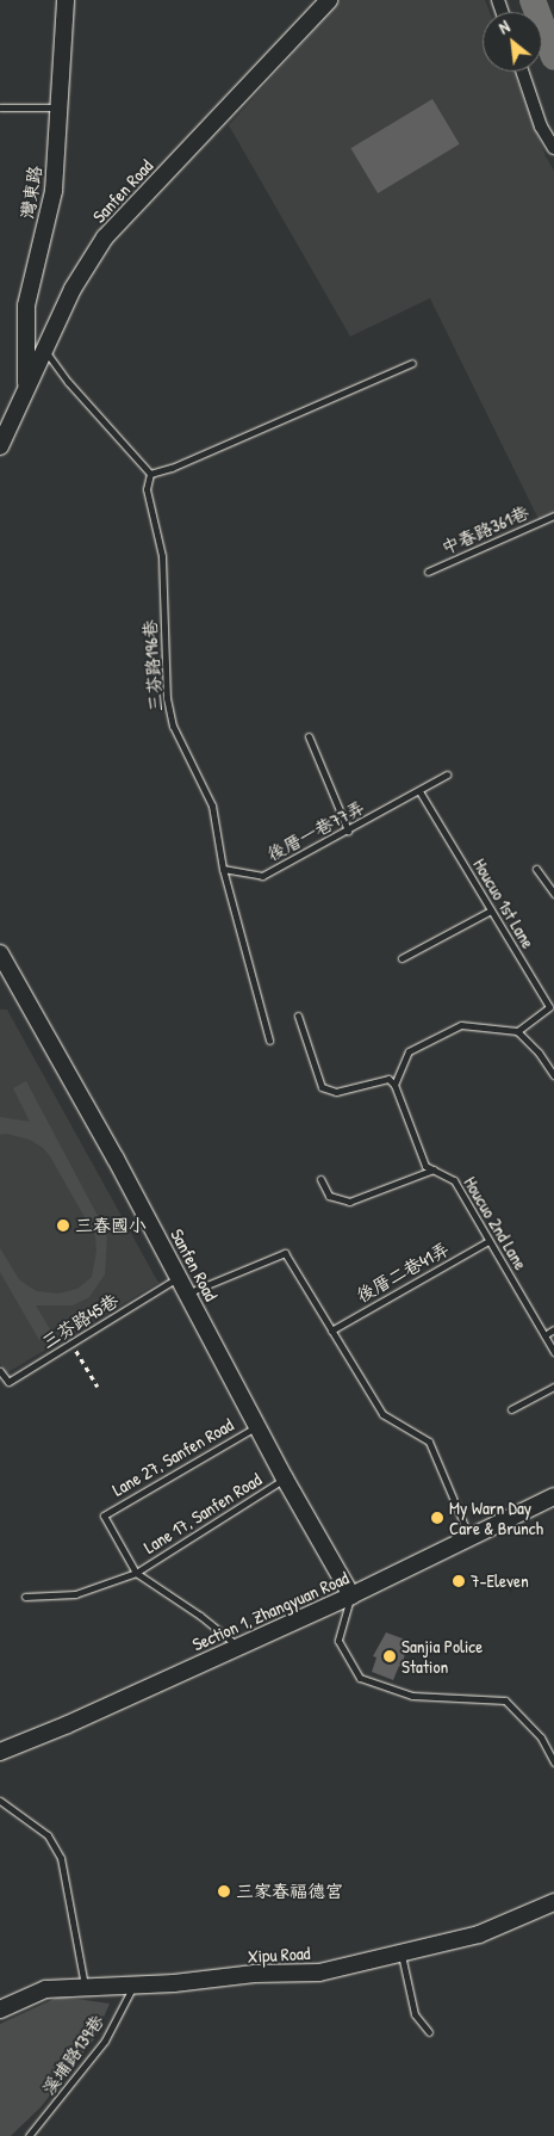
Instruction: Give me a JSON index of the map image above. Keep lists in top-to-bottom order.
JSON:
{
  "streets": {
    "street": [
      "Sanfen Road",
      "灣東路",
      "Section 1, Zhangyuan Road",
      "Xipu Road"
    ],
    "lane": [
      "中春路361巷",
      "三芬路196巷",
      "後厝一巷77弄",
      "Houcuo 1st Lane",
      "Houcuo 2nd Lane",
      "後厝二巷41弄",
      "三芬路45巷",
      "Lane 27, Sanfen Road",
      "Lane 17, Sanfen Road",
      "溪埔路139巷"
    ]
  },
  "crossings": [
    ["Sanfen Road", "灣東路"],
    ["Sanfen Road", "三芬路45巷"],
    ["Sanfen Road", "Lane 27, Sanfen Road"],
    ["Sanfen Road", "Lane 17, Sanfen Road"],
    ["Sanfen Road", "Section 1, Zhangyuan Road"],
    ["三芬路196巷", "後厝一巷77弄"],
    ["後厝一巷77弄", "Houcuo 1st Lane"],
    ["Houcuo 2nd Lane", "後厝二巷41弄"],
    ["Lane 27, Sanfen Road", "Lane 17, Sanfen Road"],
    ["Xipu Road", "溪埔路139巷"]
  ],
  "places": [
    "三春國小",
    "My Warn Day Care & Brunch",
    "7-Eleven",
    "Sanjia Police Station",
    "三家春福德宮"
  ],
  "north": "top left"
}
